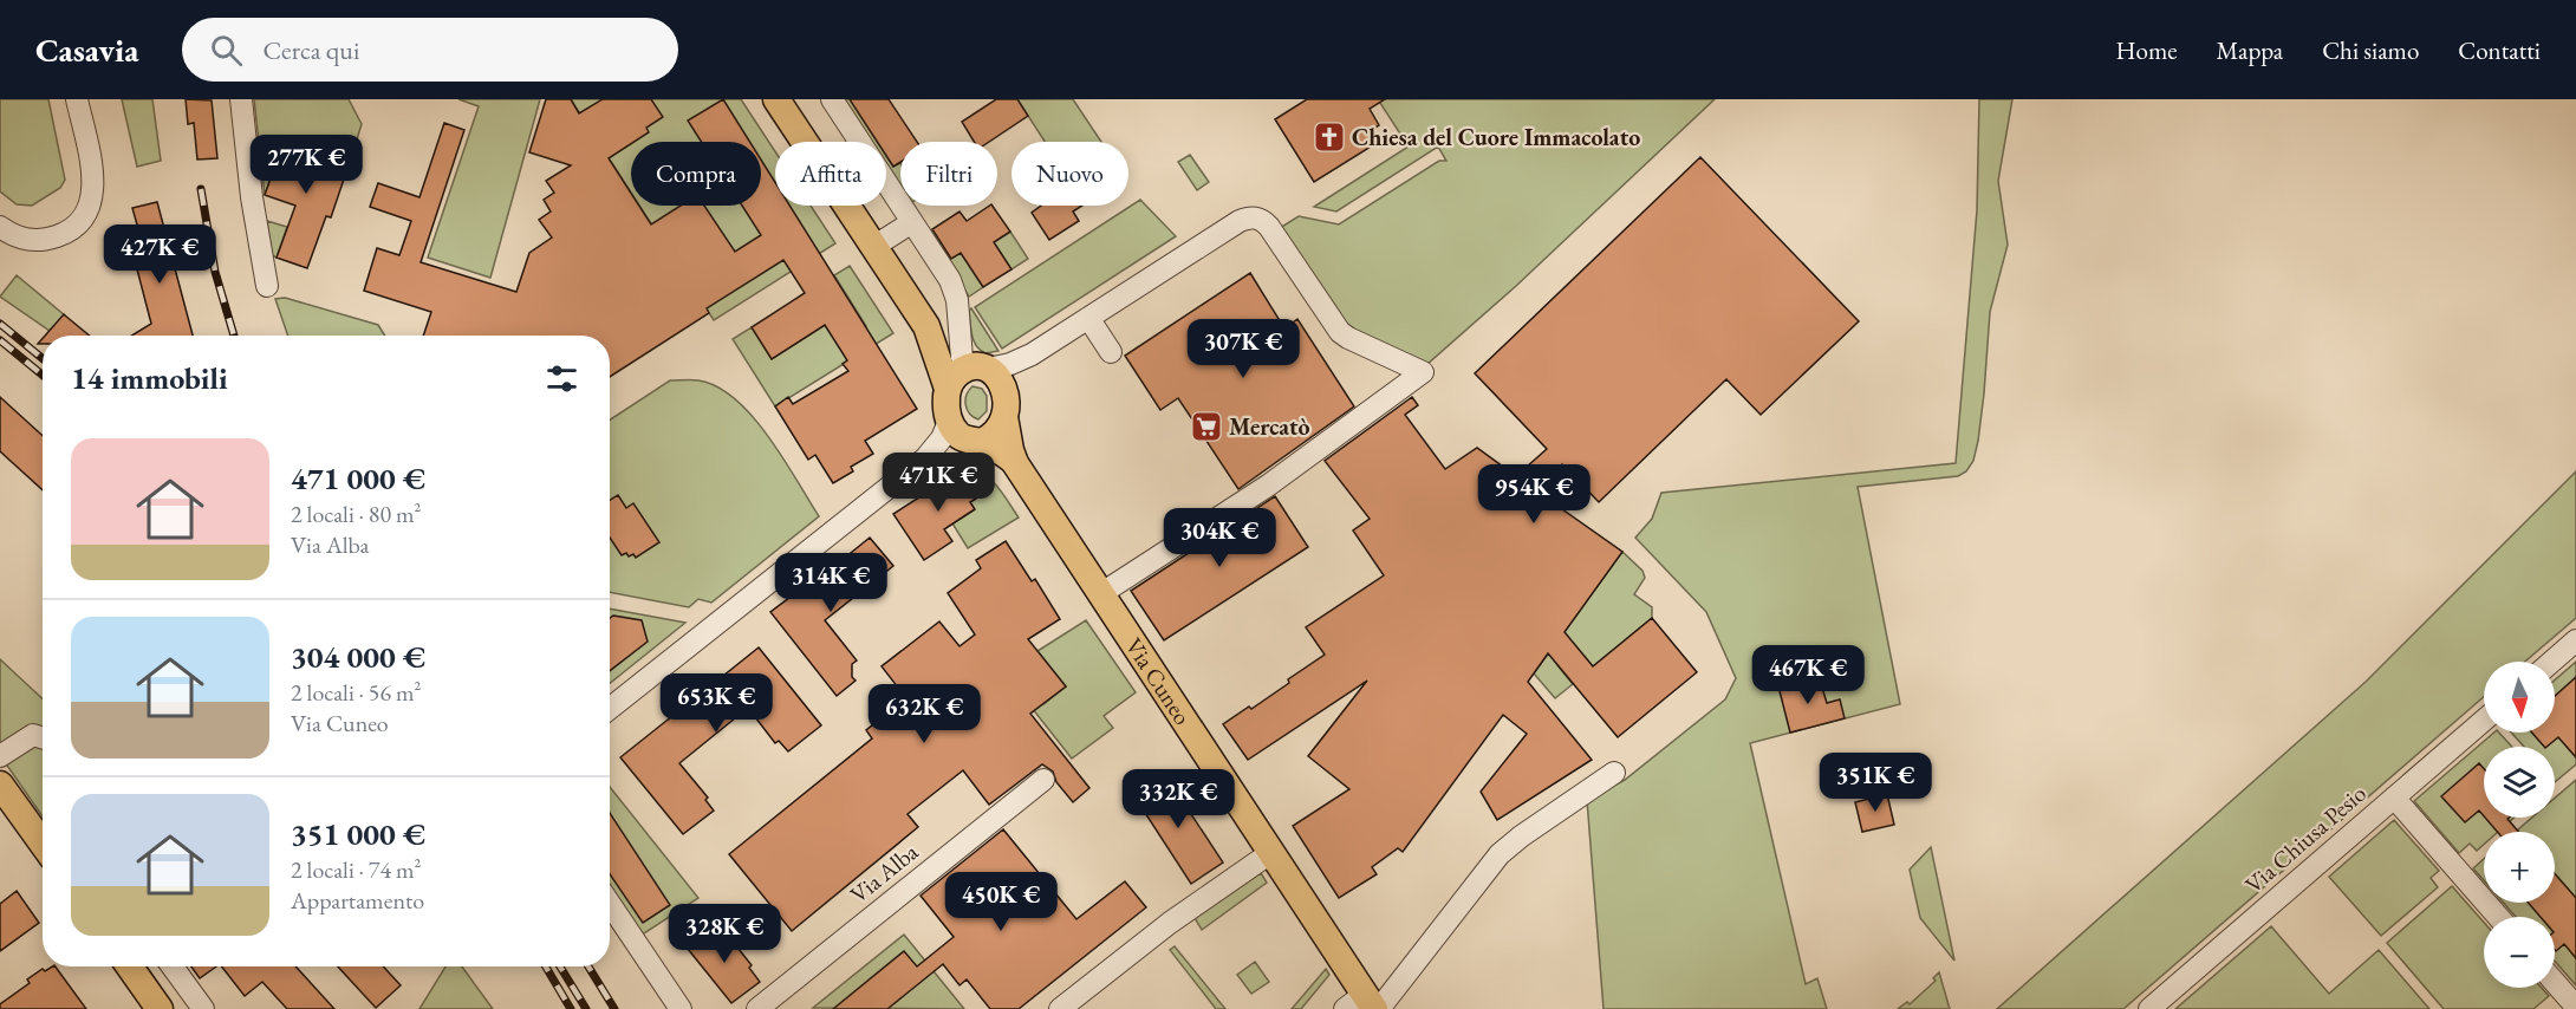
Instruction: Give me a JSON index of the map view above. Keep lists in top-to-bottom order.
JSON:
{
  "streets": {
    "main road": ["Via Cuneo"],
    "street": ["Via Chiusa Pesio", "Via Alba"]
  },
  "places": {
    "church": ["Chiesa del Cuore Immacolato"],
    "supermarket": ["Mercatò"]
  },
  "north": "bottom",
  "page": {
    "header": "Casavia",
    "search": "Cerca qui",
    "nav": [
      "Home",
      "Mappa",
      "Chi siamo",
      "Contatti"
    ],
    "price": [
      "277K €",
      "427K €",
      "307K €",
      "471K €",
      "954K €",
      "304K €",
      "314K €",
      "467K €",
      "653K €",
      "632K €",
      "351K €",
      "332K €",
      "450K €",
      "328K €"
    ],
    "chip": [
      "Compra",
      "Affitta",
      "Filtri",
      "Nuovo"
    ],
    "heading": "14 immobili",
    "list": [
      {
        "name": "471 000 €",
        "note": "2 locali · 80 m² · Via Alba"
      },
      {
        "name": "304 000 €",
        "note": "2 locali · 56 m² · Via Cuneo"
      },
      {
        "name": "351 000 €",
        "note": "2 locali · 74 m² · Appartamento"
      }
    ],
    "map_buttons": ["+", "−"]
  }
}
